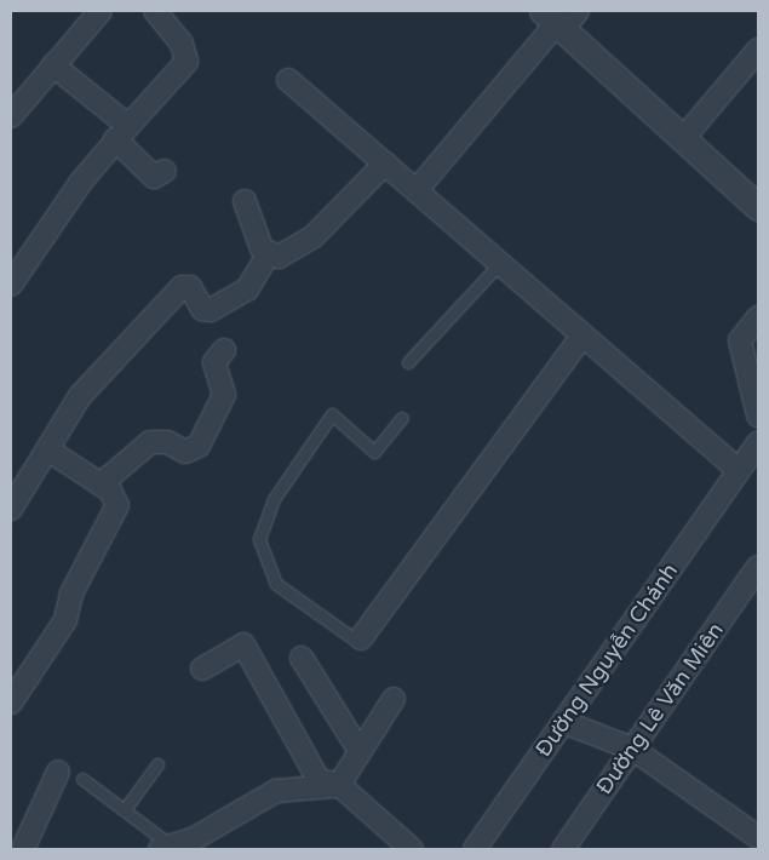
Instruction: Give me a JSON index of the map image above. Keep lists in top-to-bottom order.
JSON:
{
  "streets": {
    "street": ["Đường Nguyễn Chánh", "Đường Lê Văn Miên"]
  }
}
